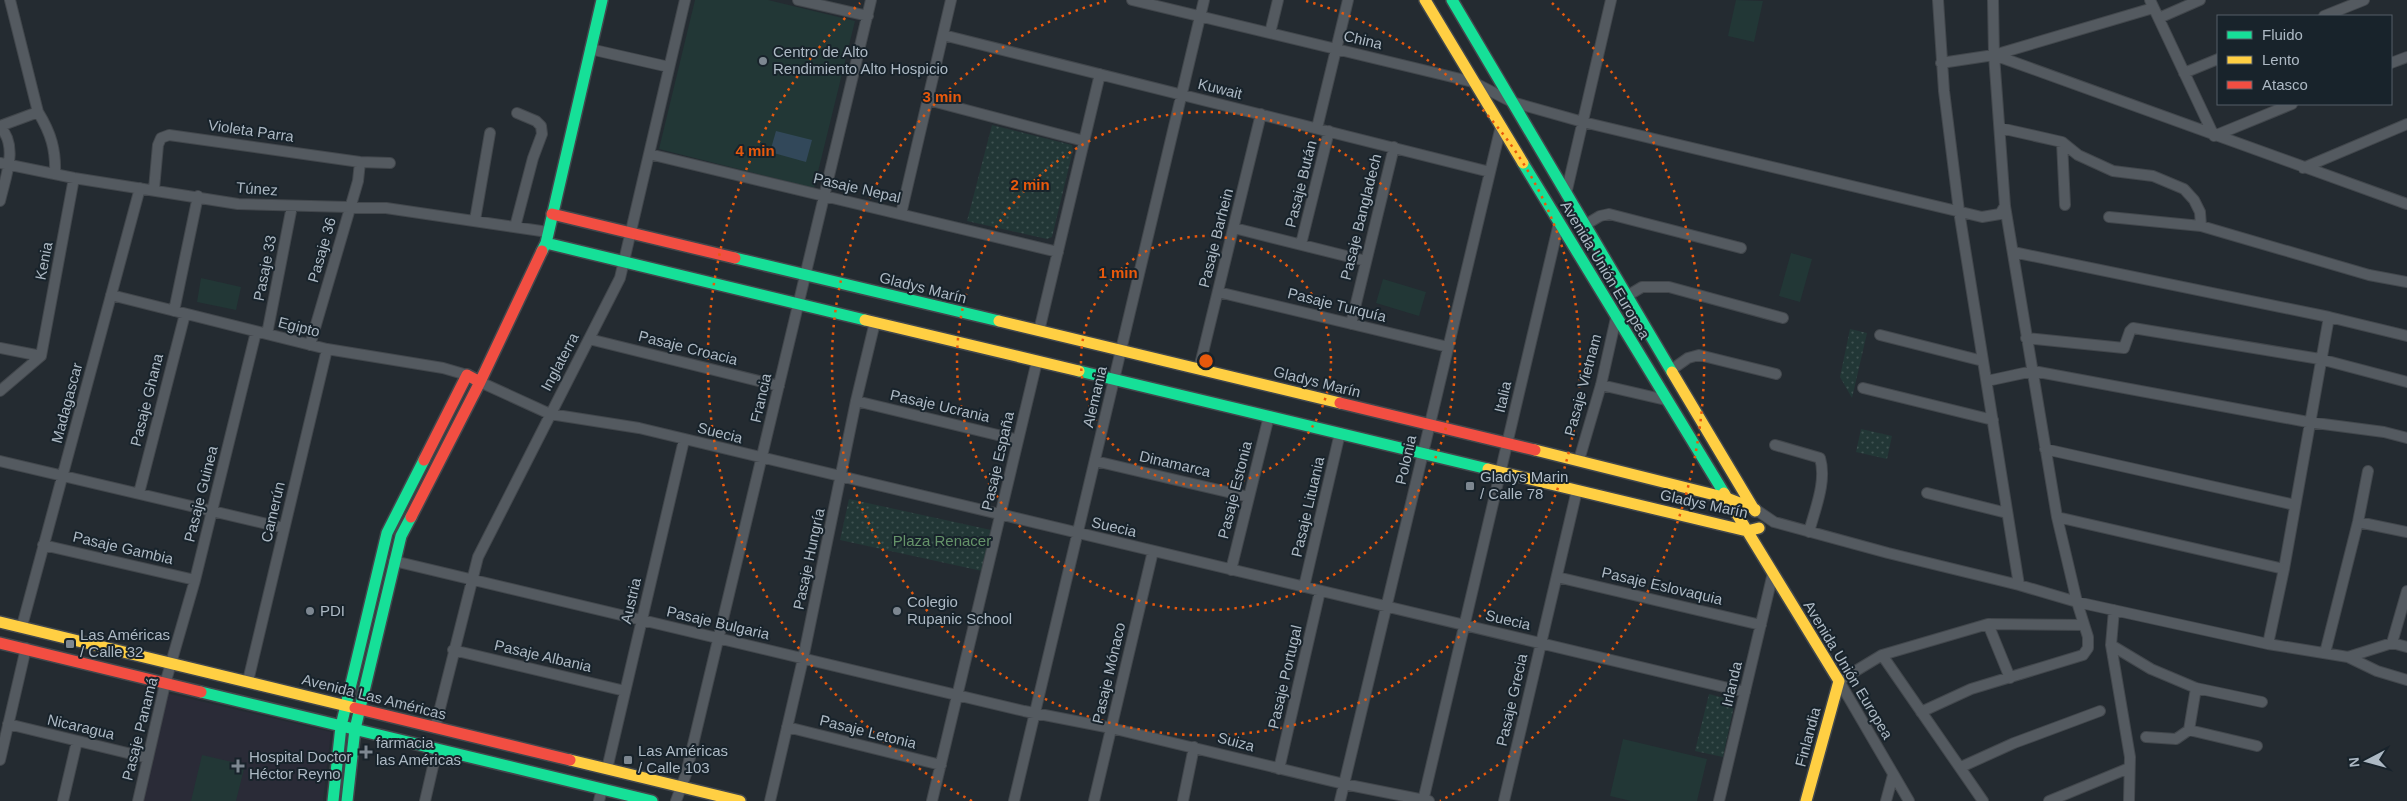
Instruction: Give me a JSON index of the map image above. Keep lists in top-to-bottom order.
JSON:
{
  "streets": {
    "street": [
      "China",
      "Kuwait",
      "Violeta Parra",
      "Pasaje Bután",
      "Pasaje Nepal",
      "Túnez",
      "Pasaje Bangladech",
      "Pasaje Barhein",
      "Pasaje 36",
      "Kenia",
      "Pasaje 33",
      "Avenida Unión Europea",
      "Gladys Marín",
      "Pasaje Turquía",
      "Egipto",
      "Pasaje Croacia",
      "Inglaterra",
      "Pasaje Vietnam",
      "Alemania",
      "Italia",
      "Francia",
      "Pasaje Ghana",
      "Madagascar",
      "Pasaje Ucrania",
      "Suecia",
      "Polonia",
      "Pasaje España",
      "Dinamarca",
      "Pasaje Estonia",
      "Pasaje Guinea",
      "Pasaje Lituania",
      "Camerún",
      "Pasaje Gambia",
      "Pasaje Hungría",
      "Pasaje Eslovaquia",
      "Austria",
      "Pasaje Bulgaria",
      "Pasaje Albania",
      "Pasaje Mónaco",
      "Pasaje Portugal",
      "Irlanda",
      "Avenida Las Américas",
      "Pasaje Grecia",
      "Nicaragua",
      "Pasaje Panamá",
      "Pasaje Letonia",
      "Finlandia",
      "Suiza"
    ]
  },
  "crossings": [
    ["China", "Avenida Unión Europea"],
    ["China", "Alemania"],
    ["China", "Italia"],
    ["Kuwait", "Pasaje Bután"],
    ["Kuwait", "Pasaje Bangladech"],
    ["Kuwait", "Pasaje Barhein"],
    ["Kuwait", "Alemania"],
    ["Kuwait", "Polonia"],
    ["Violeta Parra", "Túnez"],
    ["Violeta Parra", "Pasaje 36"],
    ["Pasaje Nepal", "Inglaterra"],
    ["Pasaje Nepal", "Francia"],
    ["Túnez", "Pasaje 36"],
    ["Túnez", "Kenia"],
    ["Túnez", "Pasaje 33"],
    ["Túnez", "Gladys Marín"],
    ["Túnez", "Madagascar"],
    ["Pasaje Bangladech", "Pasaje Turquía"],
    ["Pasaje Barhein", "Gladys Marín"],
    ["Pasaje Barhein", "Pasaje Turquía"],
    ["Pasaje 36", "Egipto"],
    ["Pasaje 33", "Egipto"],
    ["Avenida Unión Europea", "Gladys Marín"],
    ["Avenida Unión Europea", "Pasaje Vietnam"],
    ["Avenida Unión Europea", "Italia"],
    ["Avenida Unión Europea", "Polonia"],
    ["Avenida Unión Europea", "Irlanda"],
    ["Avenida Unión Europea", "Finlandia"],
    ["Gladys Marín", "Inglaterra"],
    ["Gladys Marín", "Pasaje Vietnam"],
    ["Gladys Marín", "Alemania"],
    ["Gladys Marín", "Italia"],
    ["Gladys Marín", "Francia"],
    ["Gladys Marín", "Polonia"],
    ["Gladys Marín", "Pasaje España"],
    ["Gladys Marín", "Pasaje Estonia"],
    ["Gladys Marín", "Pasaje Lituania"],
    ["Gladys Marín", "Pasaje Hungría"],
    ["Gladys Marín", "Pasaje Grecia"],
    ["Pasaje Turquía", "Polonia"],
    ["Egipto", "Pasaje Ghana"],
    ["Egipto", "Madagascar"],
    ["Egipto", "Suecia"],
    ["Egipto", "Pasaje Guinea"],
    ["Egipto", "Camerún"],
    ["Pasaje Croacia", "Inglaterra"],
    ["Pasaje Croacia", "Francia"],
    ["Inglaterra", "Suecia"],
    ["Inglaterra", "Pasaje Bulgaria"],
    ["Inglaterra", "Pasaje Albania"],
    ["Inglaterra", "Avenida Las Américas"],
    ["Alemania", "Suecia"],
    ["Alemania", "Dinamarca"],
    ["Alemania", "Pasaje Bulgaria"],
    ["Alemania", "Suiza"],
    ["Italia", "Suecia"],
    ["Italia", "Suiza"],
    ["Francia", "Suecia"],
    ["Francia", "Pasaje Bulgaria"],
    ["Francia", "Avenida Las Américas"],
    ["Madagascar", "Pasaje Gambia"],
    ["Madagascar", "Avenida Las Américas"],
    ["Pasaje Ucrania", "Pasaje España"],
    ["Pasaje Ucrania", "Pasaje Hungría"],
    ["Suecia", "Polonia"],
    ["Suecia", "Pasaje España"],
    ["Suecia", "Pasaje Estonia"],
    ["Suecia", "Pasaje Lituania"],
    ["Suecia", "Pasaje Hungría"],
    ["Suecia", "Austria"],
    ["Suecia", "Pasaje Mónaco"],
    ["Suecia", "Pasaje Portugal"],
    ["Suecia", "Irlanda"],
    ["Suecia", "Pasaje Grecia"],
    ["Polonia", "Suiza"],
    ["Pasaje España", "Pasaje Bulgaria"],
    ["Pasaje España", "Pasaje Letonia"],
    ["Dinamarca", "Pasaje Estonia"],
    ["Pasaje Guinea", "Pasaje Gambia"],
    ["Pasaje Guinea", "Avenida Las Américas"],
    ["Pasaje Guinea", "Pasaje Panamá"],
    ["Camerún", "Avenida Las Américas"],
    ["Pasaje Hungría", "Pasaje Bulgaria"],
    ["Pasaje Hungría", "Pasaje Letonia"],
    ["Pasaje Eslovaquia", "Irlanda"],
    ["Pasaje Eslovaquia", "Pasaje Grecia"],
    ["Austria", "Pasaje Bulgaria"],
    ["Austria", "Pasaje Albania"],
    ["Austria", "Avenida Las Américas"],
    ["Pasaje Bulgaria", "Suiza"],
    ["Pasaje Mónaco", "Suiza"],
    ["Pasaje Portugal", "Suiza"],
    ["Avenida Las Américas", "Pasaje Panamá"],
    ["Nicaragua", "Pasaje Panamá"]
  ],
  "parks": ["Plaza Renacer"],
  "places": {
    "other": ["Centro de Alto Rendimiento Alto Hospicio", "PDI", "Colegio Rupanic School"],
    "transit": ["Gladys Marin / Calle 78", "Las Américas / Calle 32", "Las Américas / Calle 103"],
    "health": ["farmacia las Américas", "Hospital Doctor Héctor Reyno"]
  },
  "legend": ["Fluido", "Lento", "Atasco"],
  "north": "left",
  "rings": [
    "3 min",
    "4 min",
    "2 min",
    "1 min"
  ]
}
